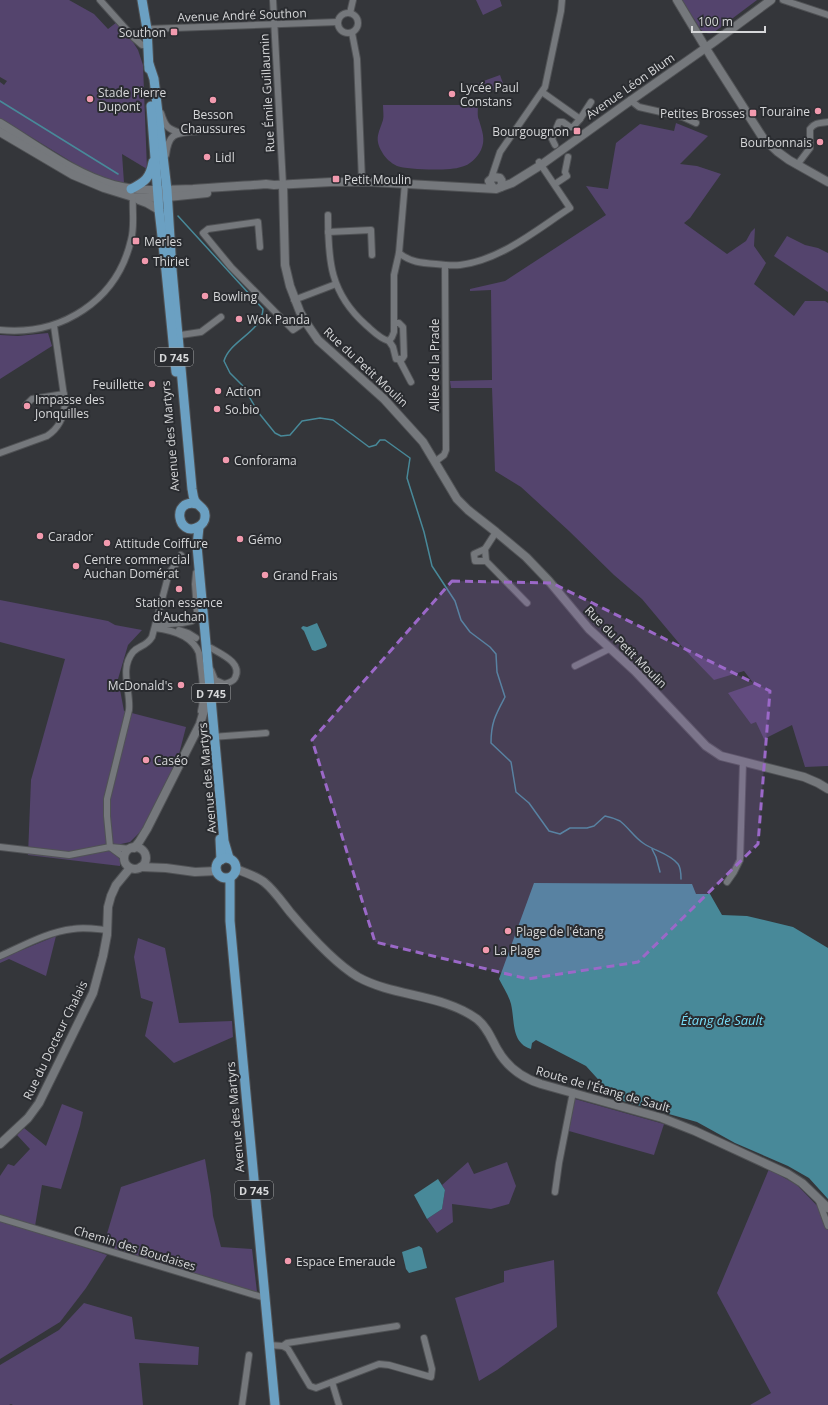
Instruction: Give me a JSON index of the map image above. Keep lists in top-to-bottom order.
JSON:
{
  "streets": {
    "main road": [
      "Avenue Léon Blum",
      "D 745",
      "Rue du Petit Moulin",
      "Avenue des Martyrs",
      "Rue du Docteur Chalais",
      "Route de l'Étang de Sault"
    ],
    "street": [
      "Avenue André Southon",
      "Rue Émile Guillaumin",
      "Allée de la Prade",
      "Chemin des Boudaises"
    ]
  },
  "crossings": [
    ["Avenue André Southon", "Rue Émile Guillaumin"],
    ["Avenue André Southon", "D 745"],
    ["Avenue Léon Blum", "Rue Émile Guillaumin"],
    ["Avenue Léon Blum", "D 745"],
    ["Avenue Léon Blum", "Rue du Petit Moulin"],
    ["Avenue Léon Blum", "Avenue des Martyrs"],
    ["Rue Émile Guillaumin", "Rue du Petit Moulin"],
    ["D 745", "Avenue des Martyrs"],
    ["Allée de la Prade", "Rue du Petit Moulin"],
    ["Avenue des Martyrs", "Route de l'Étang de Sault"],
    ["Avenue des Martyrs", "Chemin des Boudaises"]
  ],
  "water": ["Étang de Sault"],
  "places": {
    "transit": [
      "Southon",
      "Petites Brosses",
      "Bourgougnon",
      "Petit Moulin",
      "Merles"
    ],
    "other": [
      "Lycée Paul Constans",
      "Stade Pierre Dupont",
      "Besson Chaussures",
      "Touraine",
      "Bourbonnais",
      "Lidl",
      "Thiriet",
      "Bowling",
      "Wok Panda",
      "Feuillette",
      "Action",
      "Impasse des Jonquilles",
      "So.bio",
      "Conforama",
      "Carador",
      "Gémo",
      "Attitude Coiffure",
      "Centre commercial Auchan Domérat",
      "Grand Frais",
      "Station essence d'Auchan",
      "McDonald's",
      "Caséo",
      "Plage de l'étang",
      "La Plage",
      "Espace Emeraude"
    ]
  },
  "scale_bar": "100 m"
}
